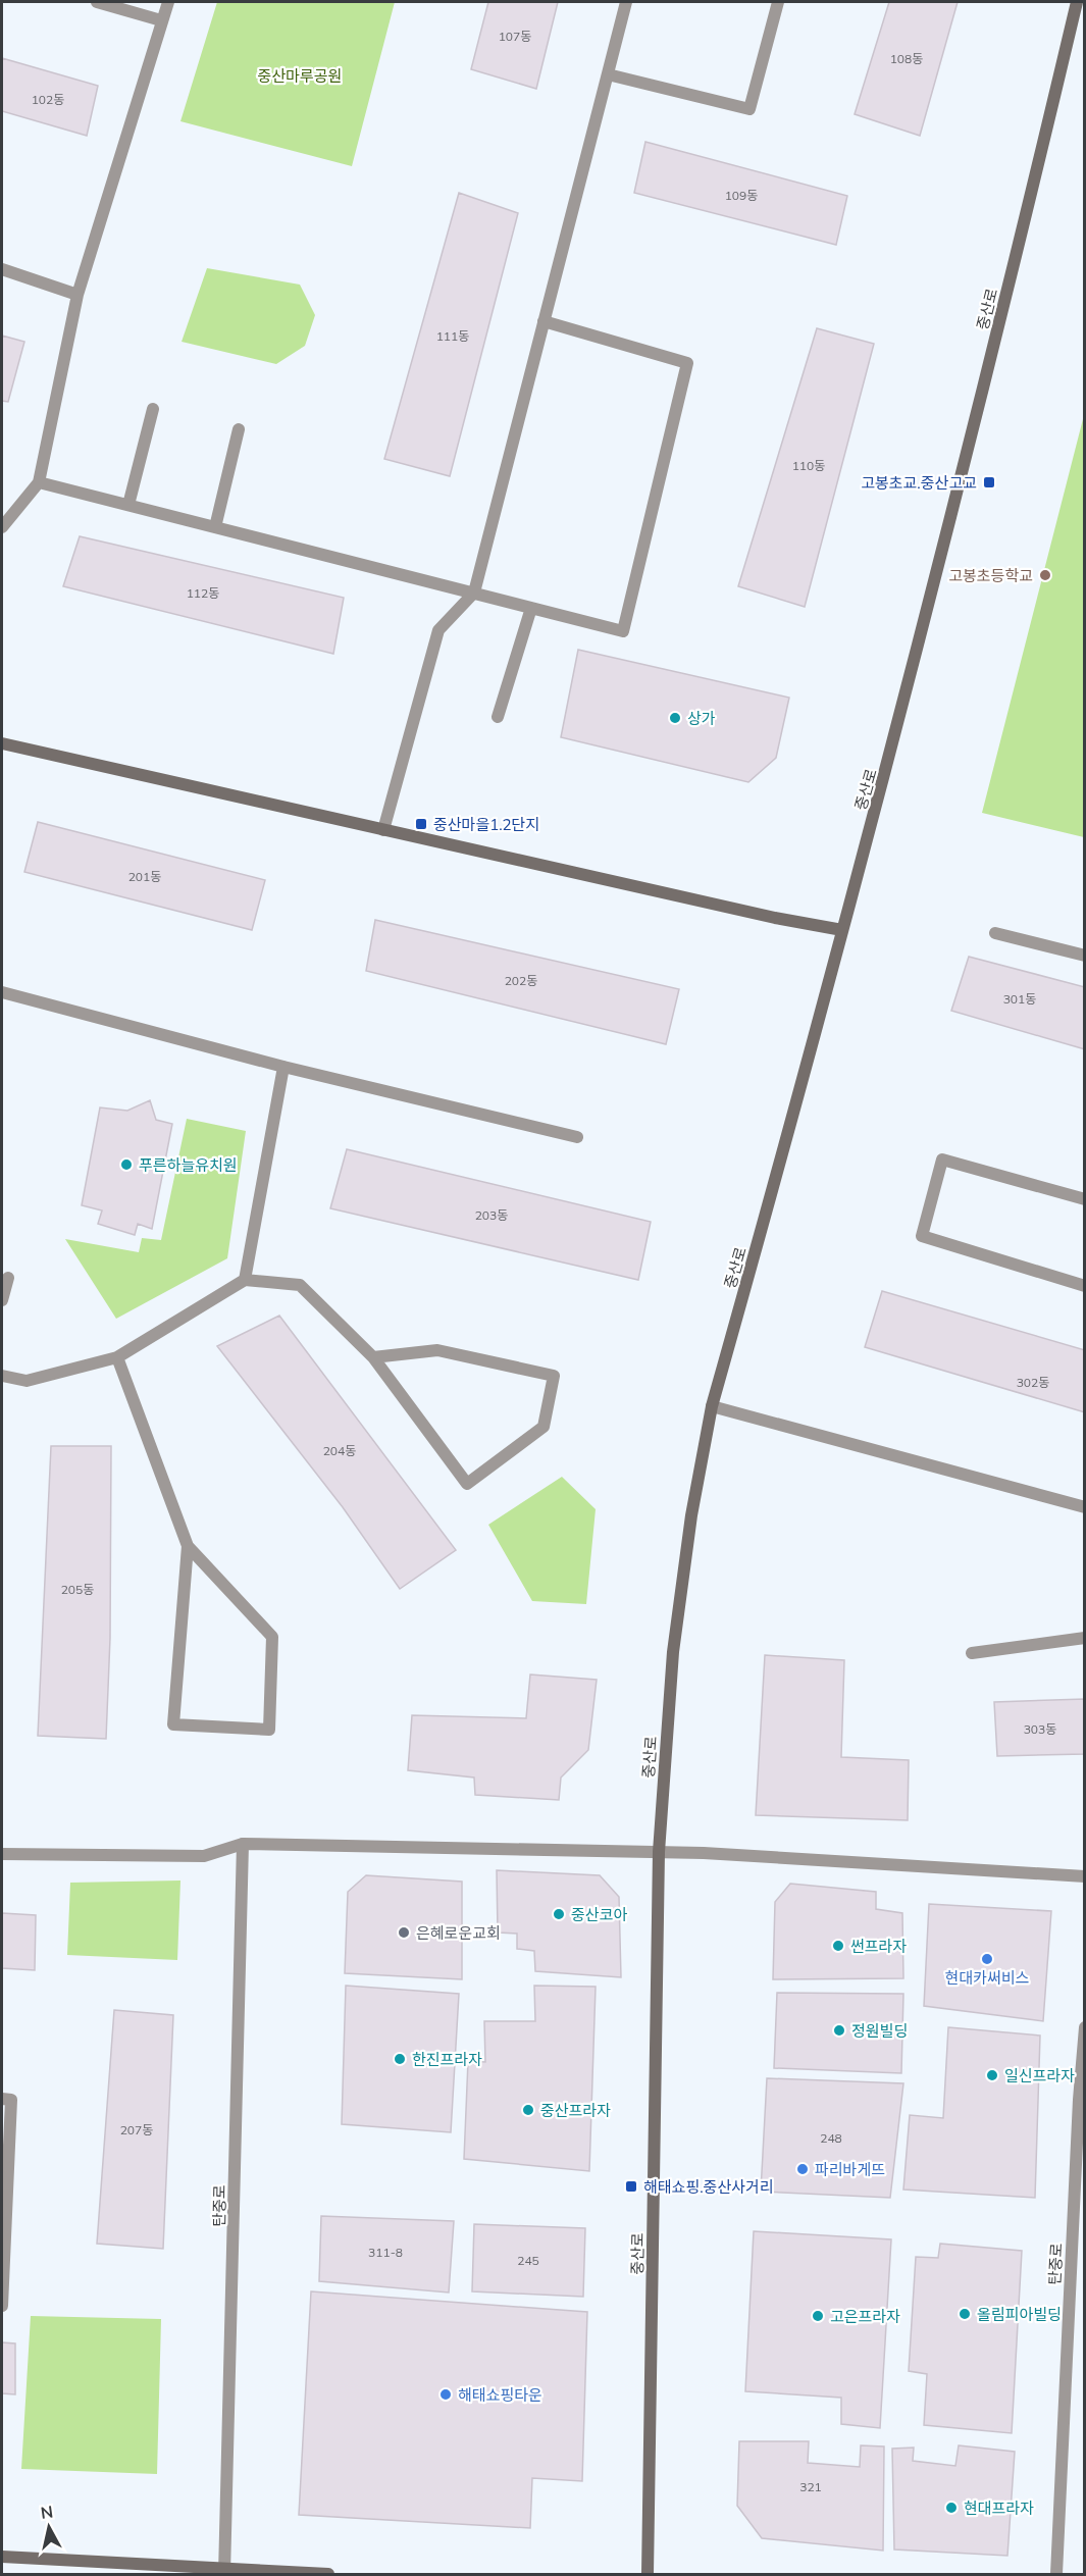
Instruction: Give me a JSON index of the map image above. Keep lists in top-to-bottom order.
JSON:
{
  "streets": {
    "main road": ["중산로"],
    "street": ["탄중로"]
  },
  "parks": ["중산마루공원"],
  "places": {
    "transit": ["고봉초교.중산고교", "중산마을1.2단지", "해태쇼핑.중산사거리"],
    "other": [
      "고봉초등학교",
      "상가",
      "푸른하늘유치원",
      "중산코아",
      "은혜로운교회",
      "썬프라자",
      "현대카써비스",
      "정원빌딩",
      "한진프라자",
      "일신프라자",
      "중산프라자",
      "파리바게뜨",
      "올림피아빌딩",
      "고은프라자",
      "해태쇼핑타운",
      "현대프라자"
    ]
  },
  "house_numbers": [
    "107동",
    "108동",
    "102동",
    "109동",
    "111동",
    "110동",
    "112동",
    "201동",
    "202동",
    "301동",
    "203동",
    "302동",
    "204동",
    "205동",
    "303동",
    "207동",
    "248",
    "311-8",
    "245",
    "321"
  ],
  "north": "top"
}
